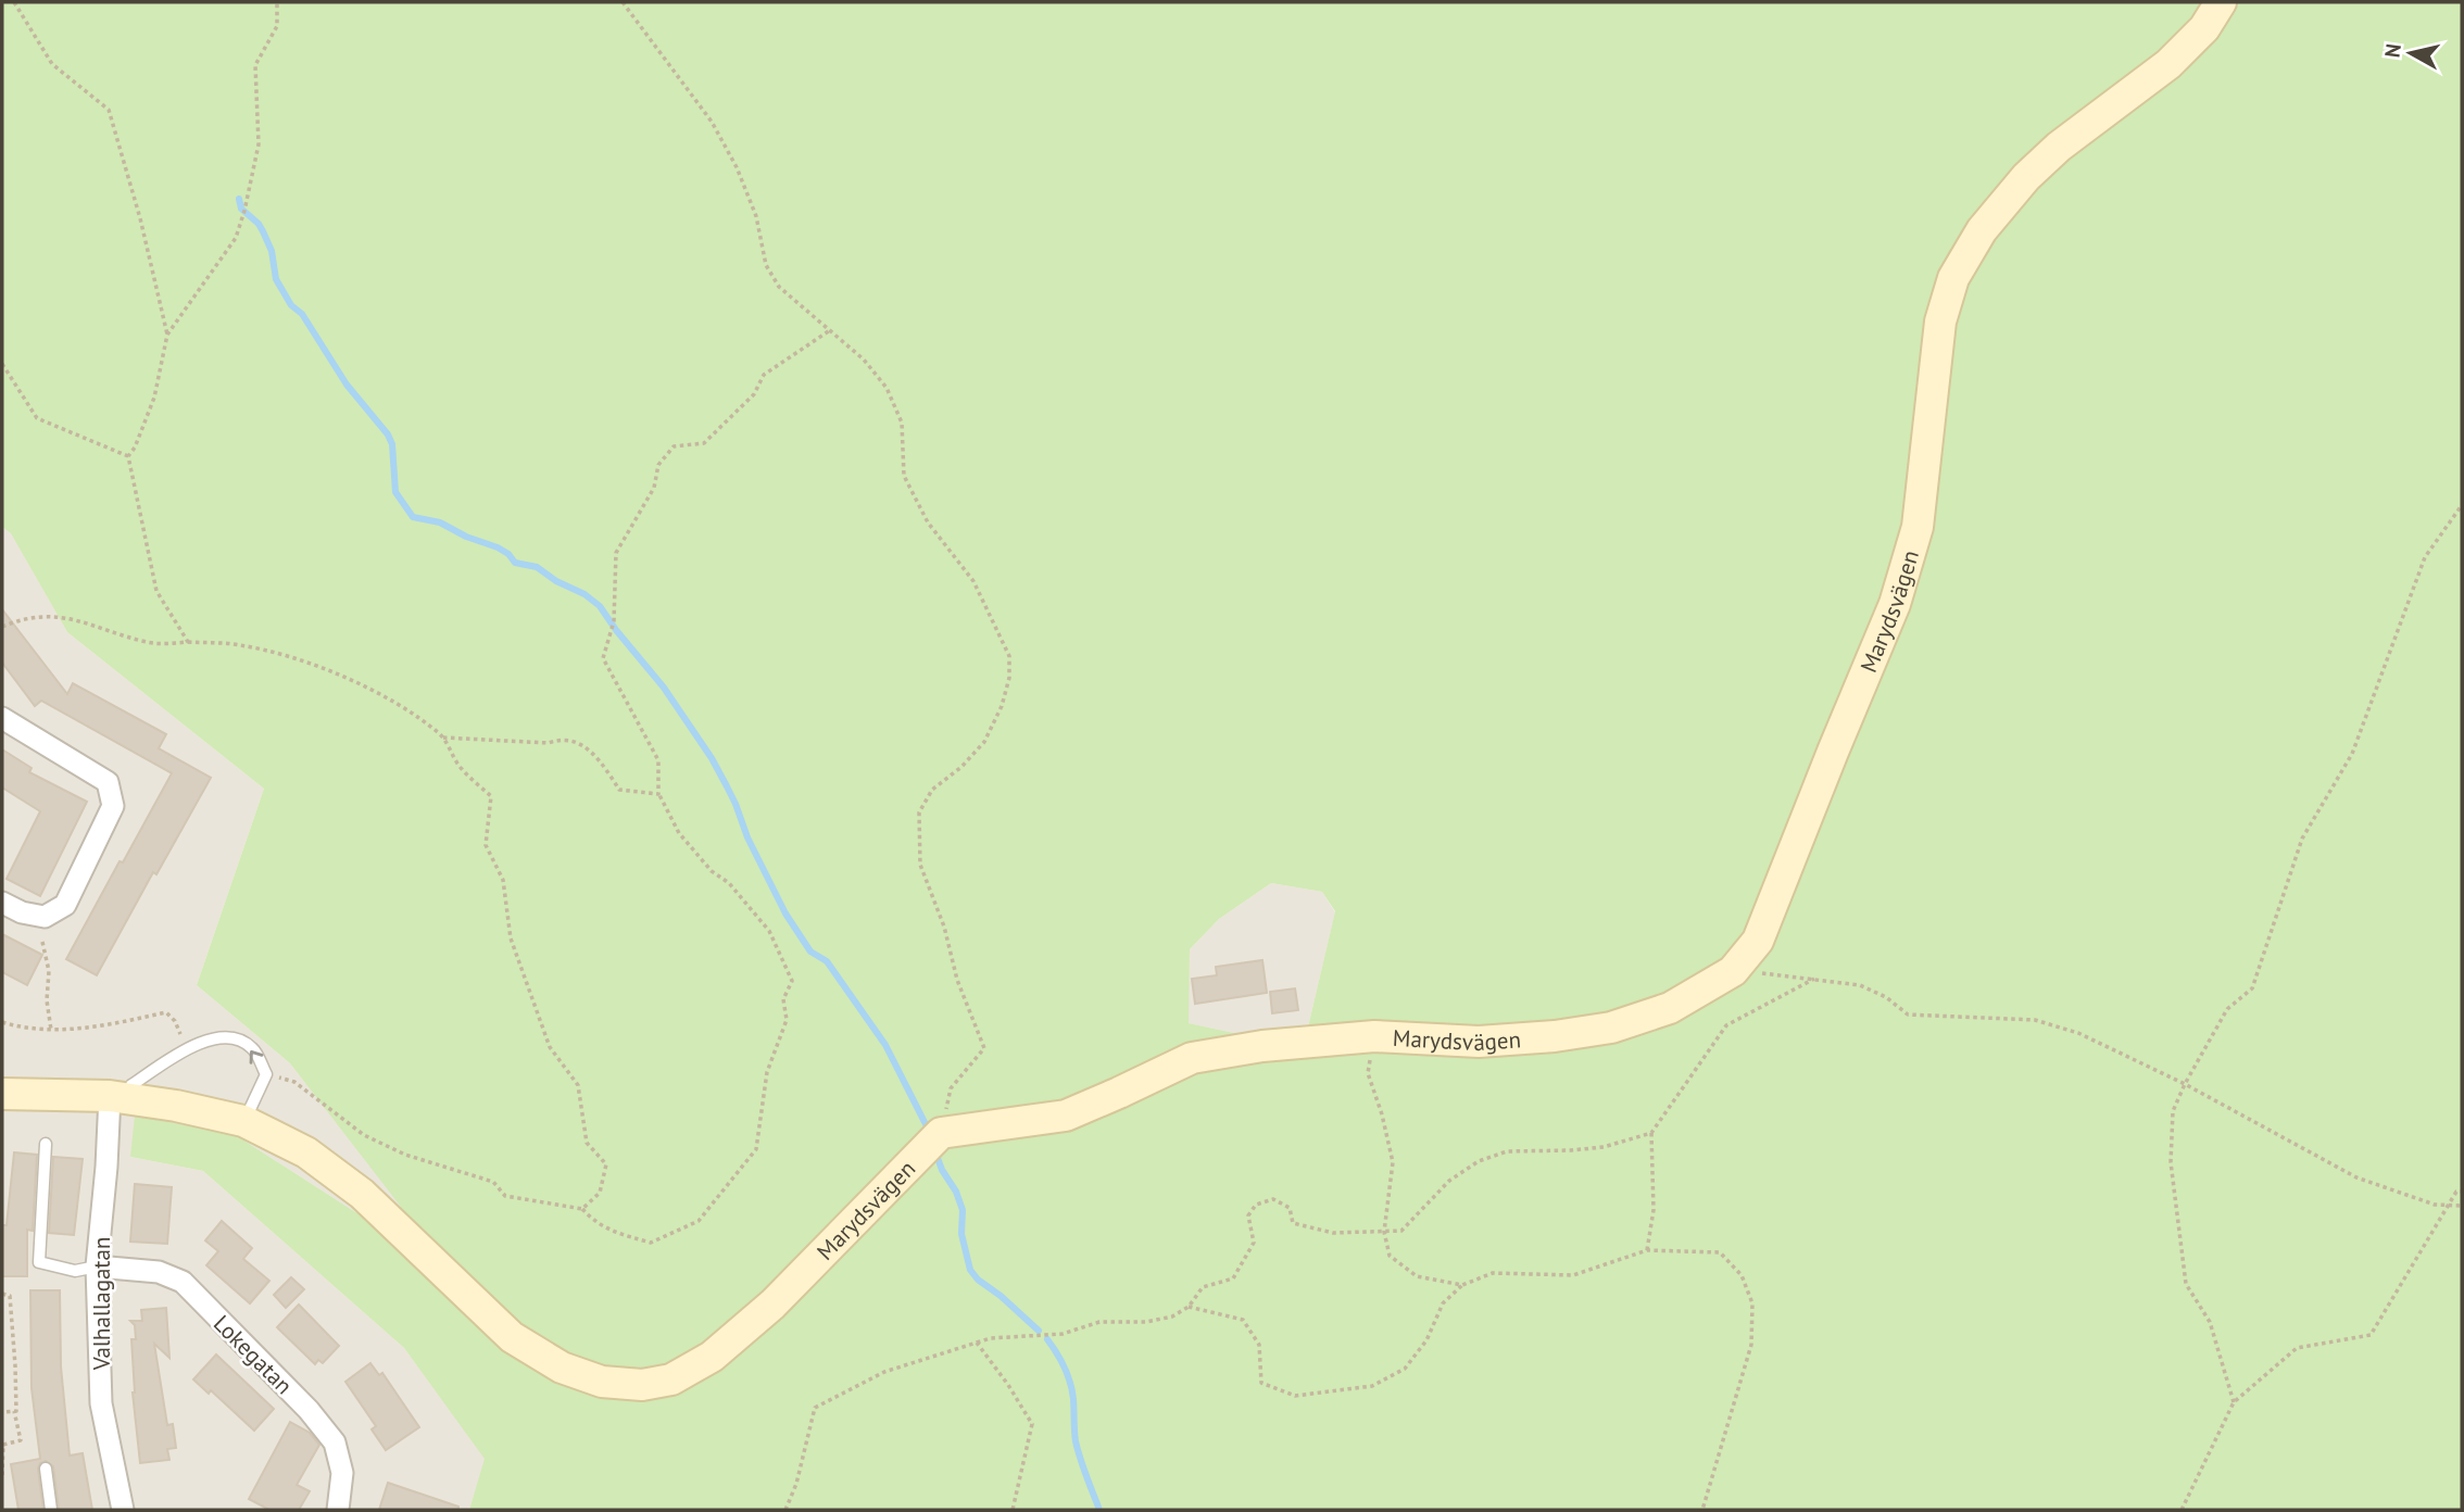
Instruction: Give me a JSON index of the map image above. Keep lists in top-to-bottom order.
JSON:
{
  "streets": {
    "street": ["Marydsvägen", "Valhallagatan", "Lokegatan"]
  },
  "crossings": [
    ["Marydsvägen", "Valhallagatan"],
    ["Valhallagatan", "Lokegatan"]
  ],
  "north": "left"
}
